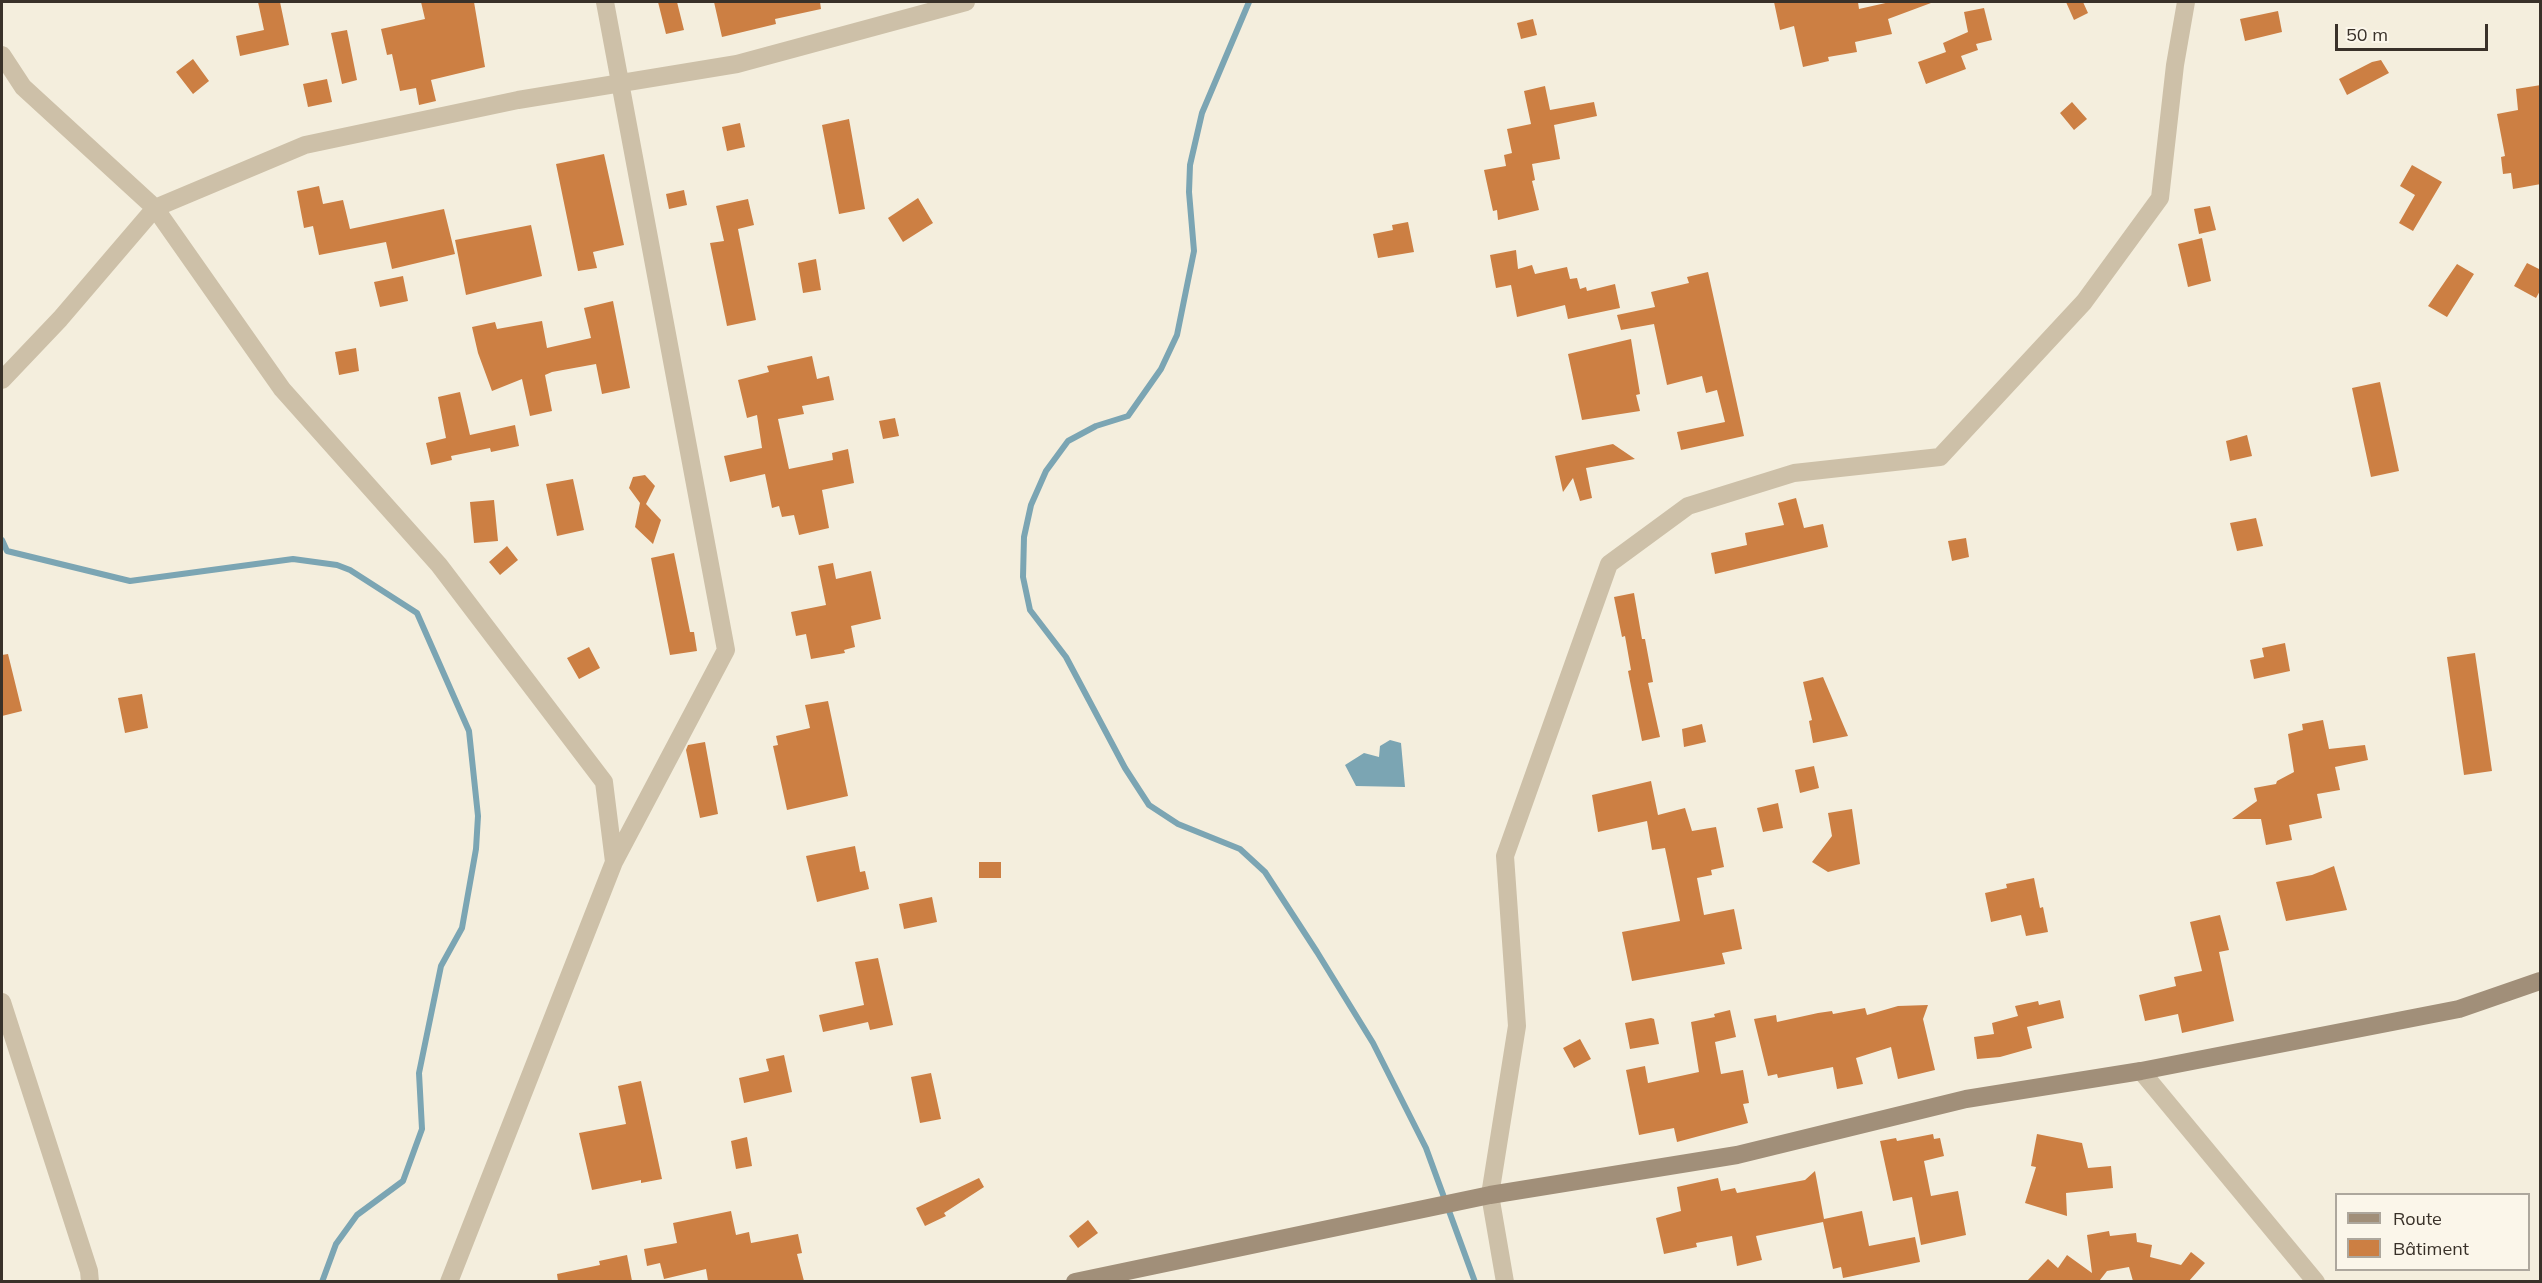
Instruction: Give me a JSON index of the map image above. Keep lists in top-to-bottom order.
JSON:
{
  "legend": ["Route", "Bâtiment"],
  "scale_bar": "50 m"
}
